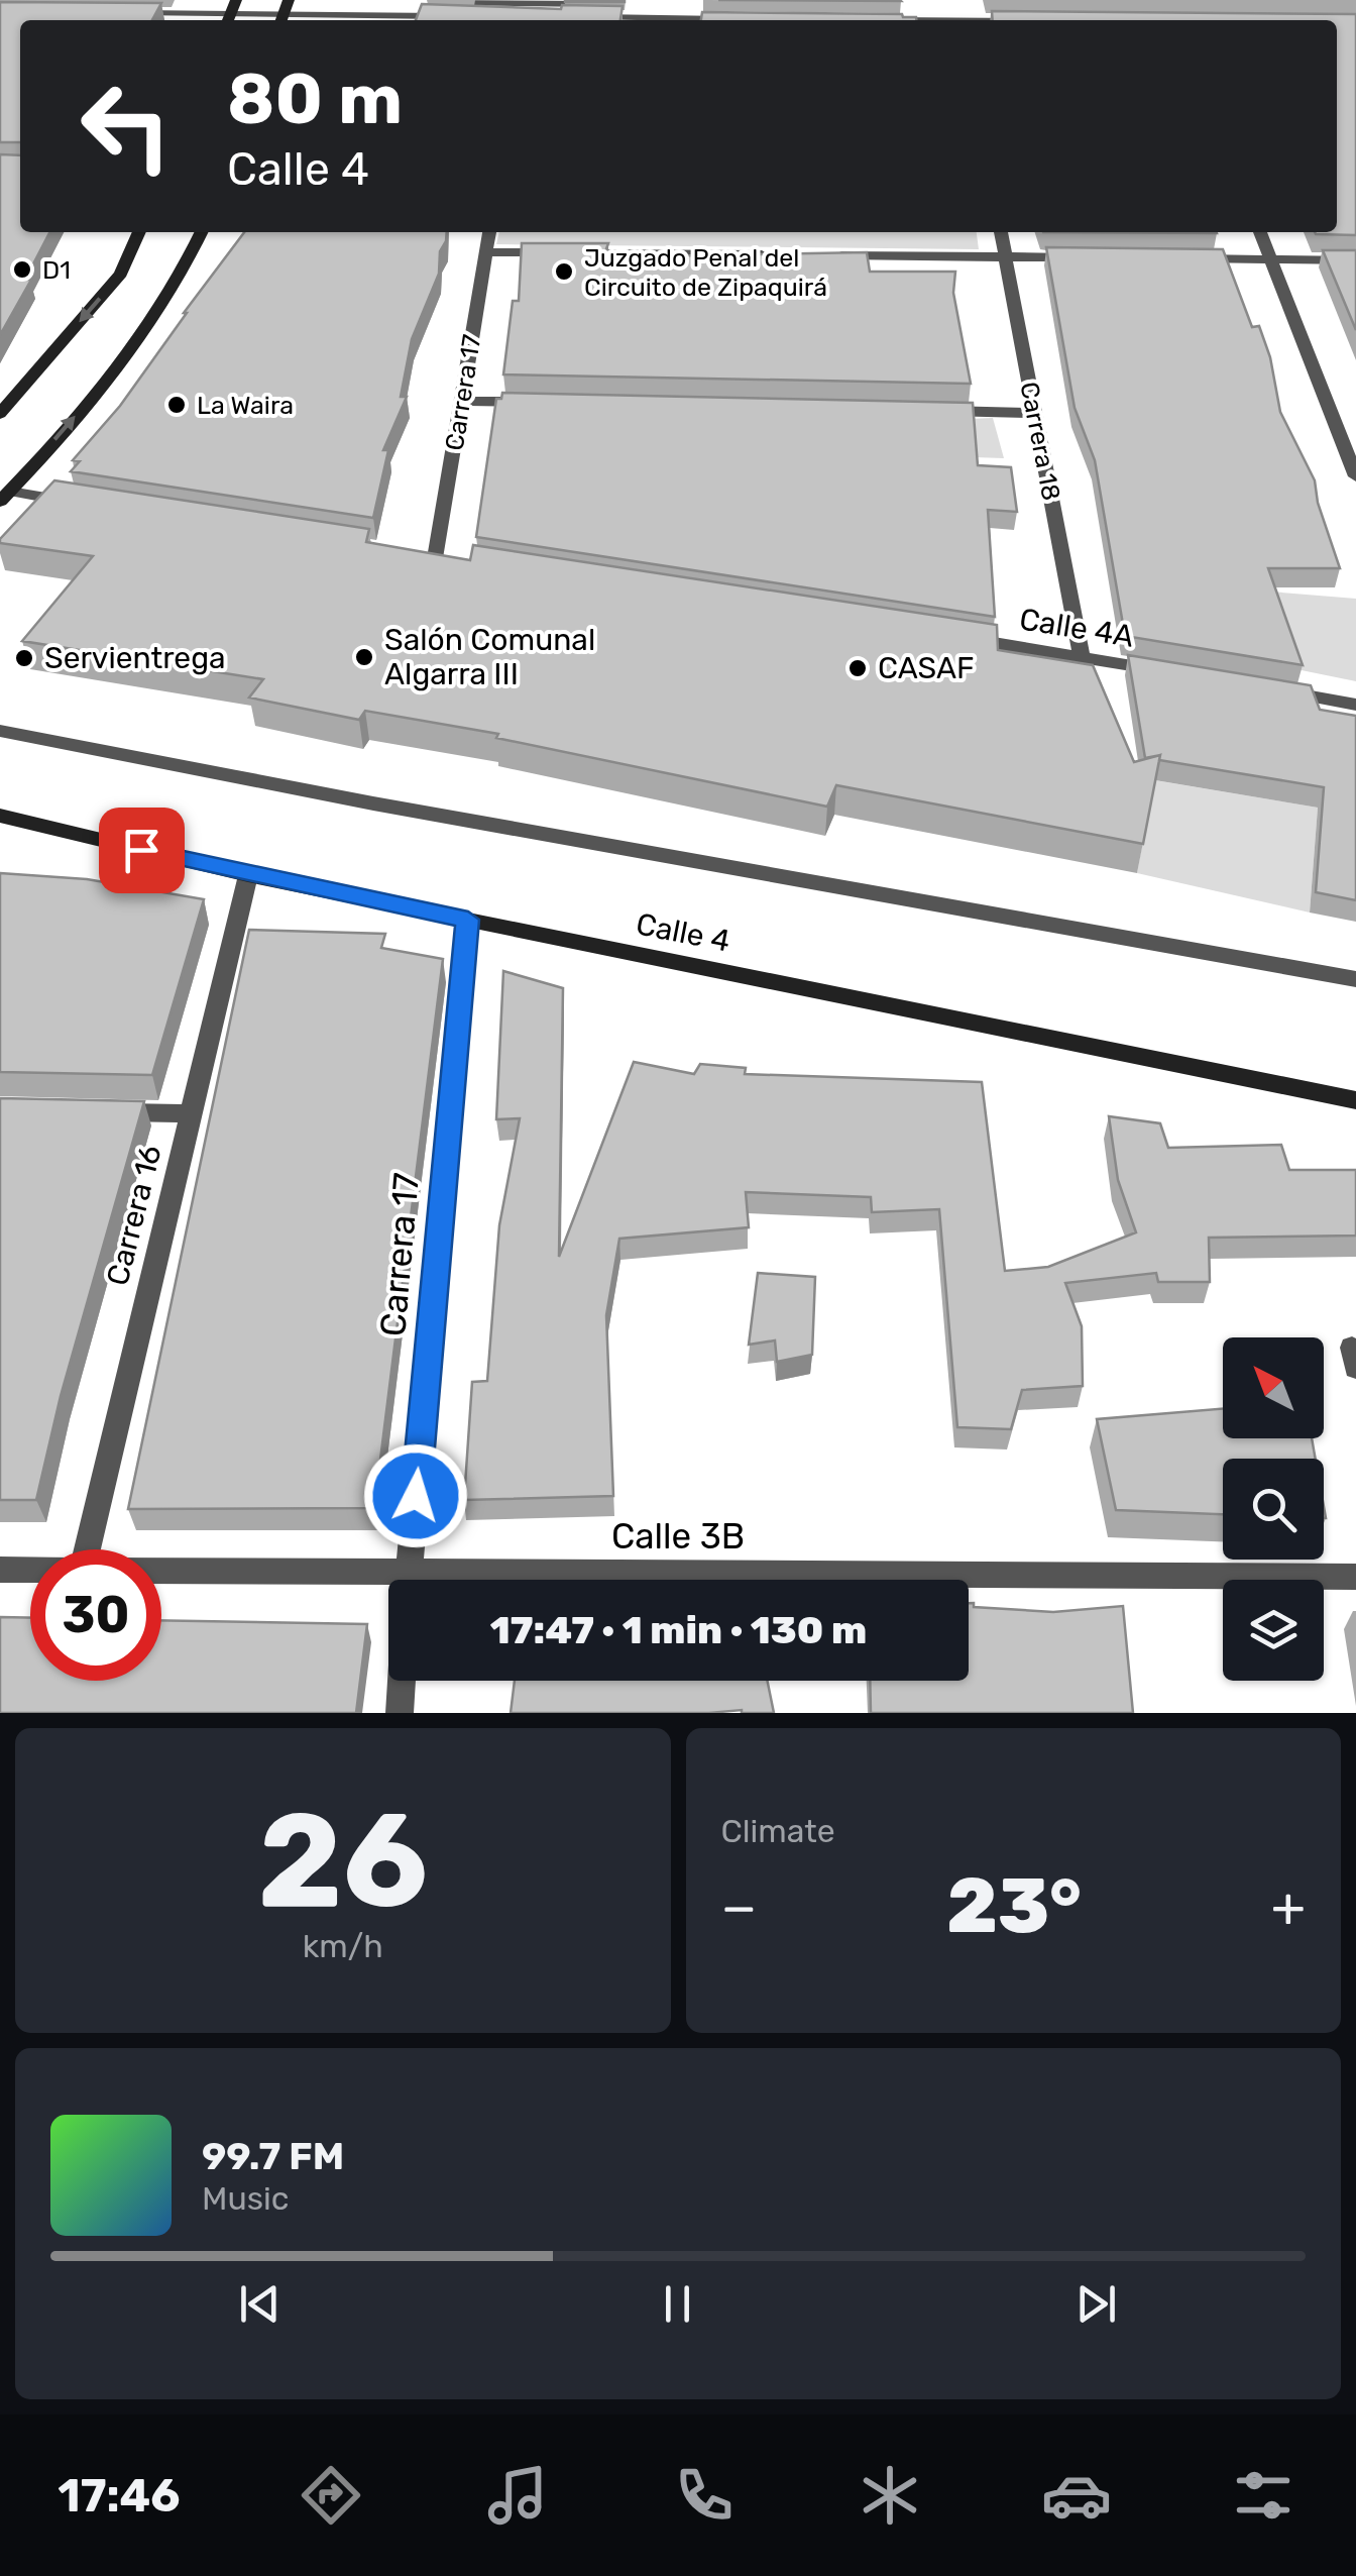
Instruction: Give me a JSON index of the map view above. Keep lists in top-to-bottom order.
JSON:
{
  "streets": {
    "main road": ["Calle 4"],
    "street": [
      "Carrera 17",
      "Carrera 18",
      "Calle 4A",
      "Carrera 16",
      "Calle 3B"
    ]
  },
  "crossings": [
    ["Carrera 17", "Calle 4"],
    ["Carrera 18", "Calle 4A"],
    ["Calle 4", "Carrera 16"]
  ],
  "places": [
    "D1",
    "Juzgado Penal del Circuito de Zipaquirá",
    "La Waira",
    "Salón Comunal Algarra III",
    "Servientrega",
    "CASAF"
  ],
  "north": "top left",
  "page": {
    "turn": ["80 m", "Calle 4"],
    "limit": "30",
    "trip": "17:47 · 1 min · 130 m",
    "tile": [
      ["26", "km/h"],
      "Climate"
    ],
    "heat": ["−", "23°", "+"],
    "song": ["99.7 FM", "Music"],
    "tabs": "17:46"
  }
}
